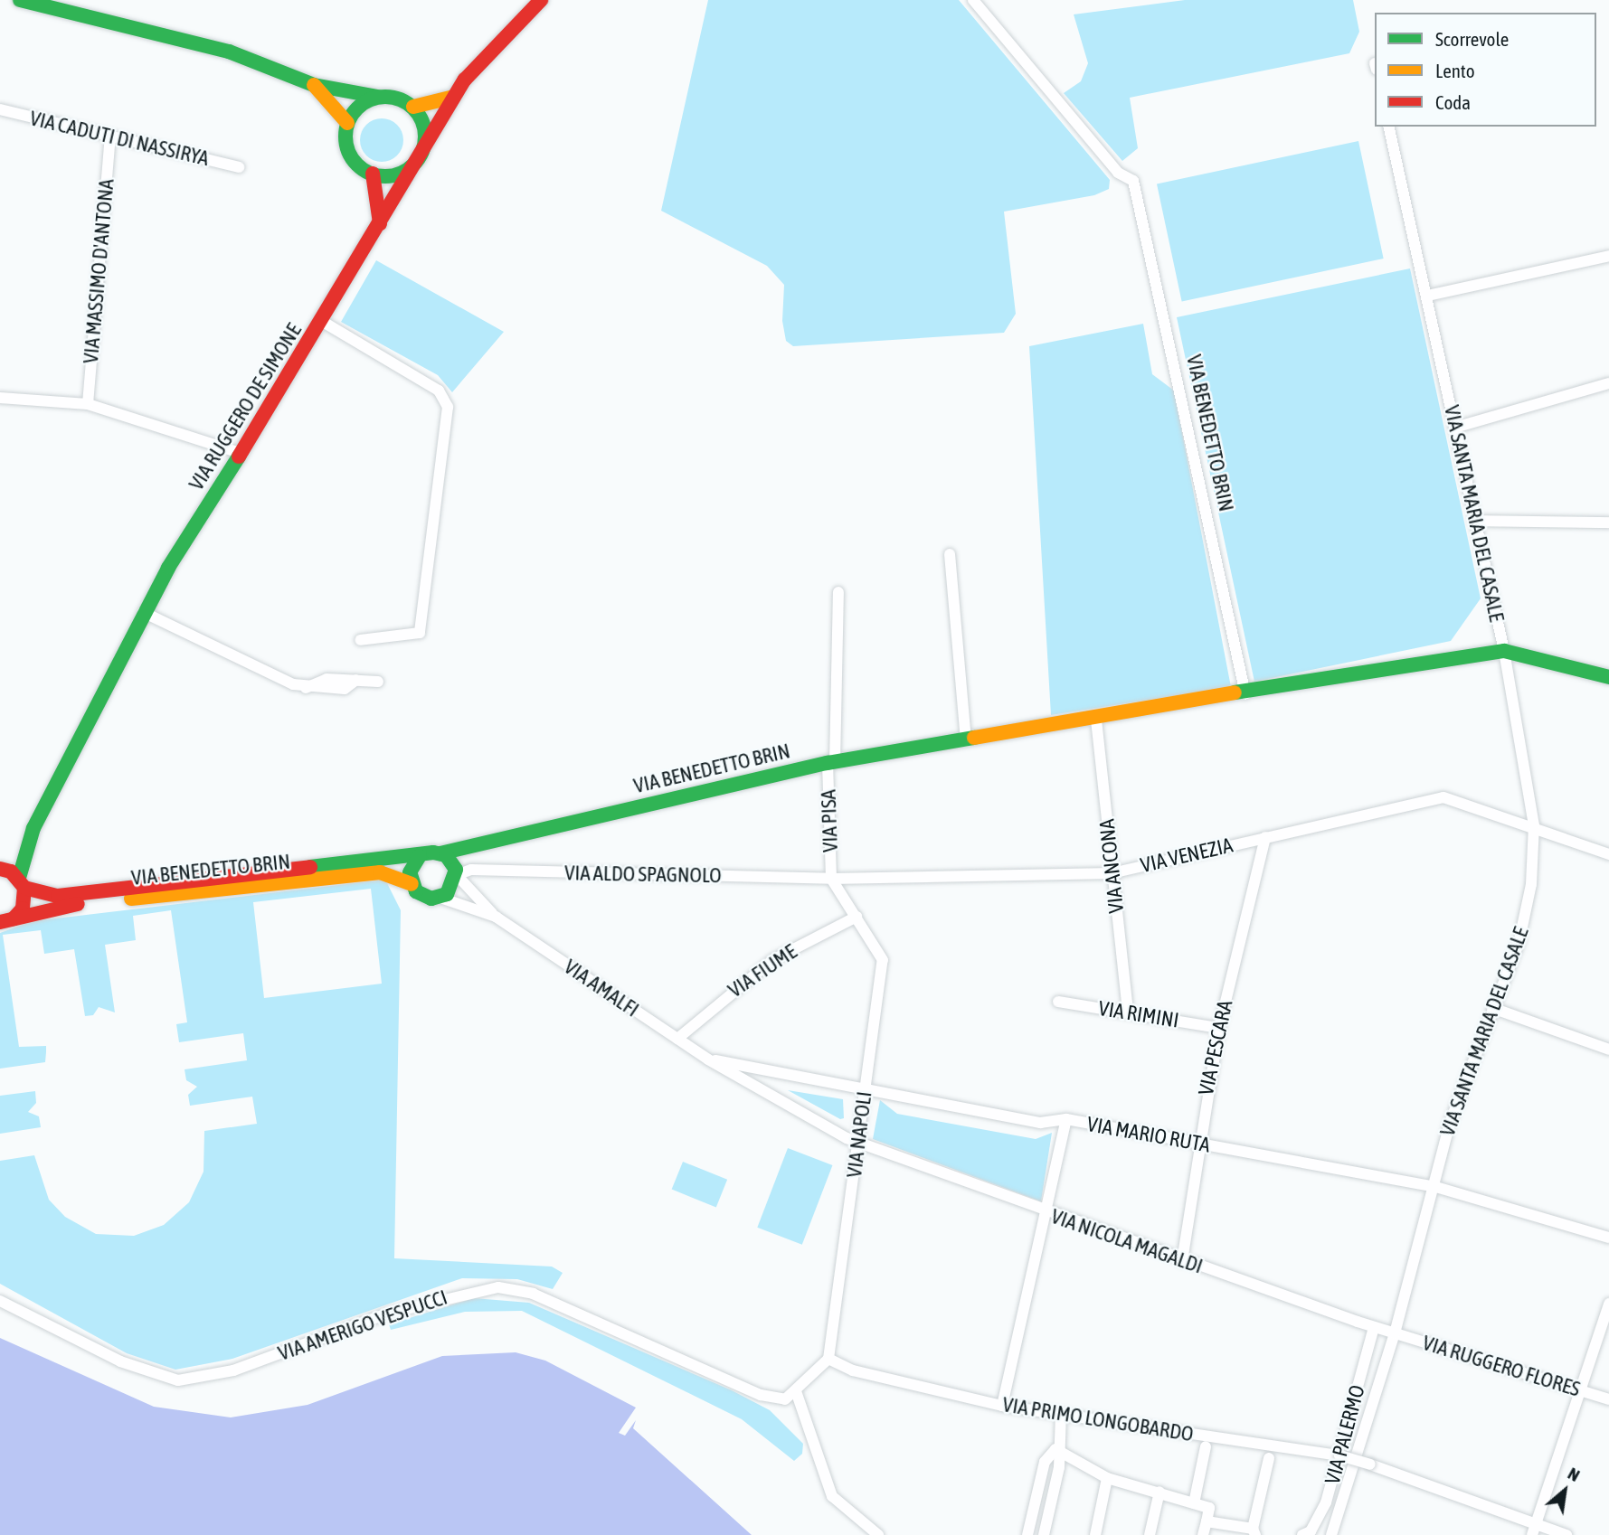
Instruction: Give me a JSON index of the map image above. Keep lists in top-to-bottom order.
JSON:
{
  "streets": {
    "street": [
      "VIA CADUTI DI NASSIRYA",
      "VIA MASSIMO D'ANTONA",
      "VIA RUGGERO DE SIMONE",
      "VIA BENEDETTO BRIN",
      "VIA SANTA MARIA DEL CASALE",
      "VIA PISA",
      "VIA VENEZIA",
      "VIA ANCONA",
      "VIA ALDO SPAGNOLO",
      "VIA FIUME",
      "VIA AMALFI",
      "VIA RIMINI",
      "VIA PESCARA",
      "VIA NAPOLI",
      "VIA MARIO RUTA",
      "VIA NICOLA MAGALDI",
      "VIA AMERIGO VESPUCCI",
      "VIA RUGGERO FLORES",
      "VIA PRIMO LONGOBARDO",
      "VIA PALERMO"
    ]
  },
  "crossings": [
    ["VIA CADUTI DI NASSIRYA", "VIA MASSIMO D'ANTONA"],
    ["VIA RUGGERO DE SIMONE", "VIA BENEDETTO BRIN"],
    ["VIA BENEDETTO BRIN", "VIA SANTA MARIA DEL CASALE"],
    ["VIA BENEDETTO BRIN", "VIA PISA"],
    ["VIA BENEDETTO BRIN", "VIA ANCONA"],
    ["VIA BENEDETTO BRIN", "VIA ALDO SPAGNOLO"],
    ["VIA BENEDETTO BRIN", "VIA AMALFI"],
    ["VIA SANTA MARIA DEL CASALE", "VIA VENEZIA"],
    ["VIA SANTA MARIA DEL CASALE", "VIA MARIO RUTA"],
    ["VIA SANTA MARIA DEL CASALE", "VIA NICOLA MAGALDI"],
    ["VIA SANTA MARIA DEL CASALE", "VIA RUGGERO FLORES"],
    ["VIA PISA", "VIA VENEZIA"],
    ["VIA PISA", "VIA ALDO SPAGNOLO"],
    ["VIA PISA", "VIA NAPOLI"],
    ["VIA VENEZIA", "VIA ANCONA"],
    ["VIA VENEZIA", "VIA ALDO SPAGNOLO"],
    ["VIA VENEZIA", "VIA PESCARA"],
    ["VIA VENEZIA", "VIA NAPOLI"],
    ["VIA ANCONA", "VIA RIMINI"],
    ["VIA ALDO SPAGNOLO", "VIA AMALFI"],
    ["VIA ALDO SPAGNOLO", "VIA NAPOLI"],
    ["VIA FIUME", "VIA AMALFI"],
    ["VIA FIUME", "VIA NAPOLI"],
    ["VIA AMALFI", "VIA NAPOLI"],
    ["VIA AMALFI", "VIA MARIO RUTA"],
    ["VIA AMALFI", "VIA NICOLA MAGALDI"],
    ["VIA RIMINI", "VIA PESCARA"],
    ["VIA PESCARA", "VIA MARIO RUTA"],
    ["VIA PESCARA", "VIA NICOLA MAGALDI"],
    ["VIA NAPOLI", "VIA MARIO RUTA"],
    ["VIA NAPOLI", "VIA NICOLA MAGALDI"],
    ["VIA NAPOLI", "VIA PRIMO LONGOBARDO"],
    ["VIA NICOLA MAGALDI", "VIA RUGGERO FLORES"],
    ["VIA NICOLA MAGALDI", "VIA PALERMO"],
    ["VIA PRIMO LONGOBARDO", "VIA PALERMO"]
  ],
  "legend": ["Scorrevole", "Lento", "Coda"],
  "north": "top right"
}
